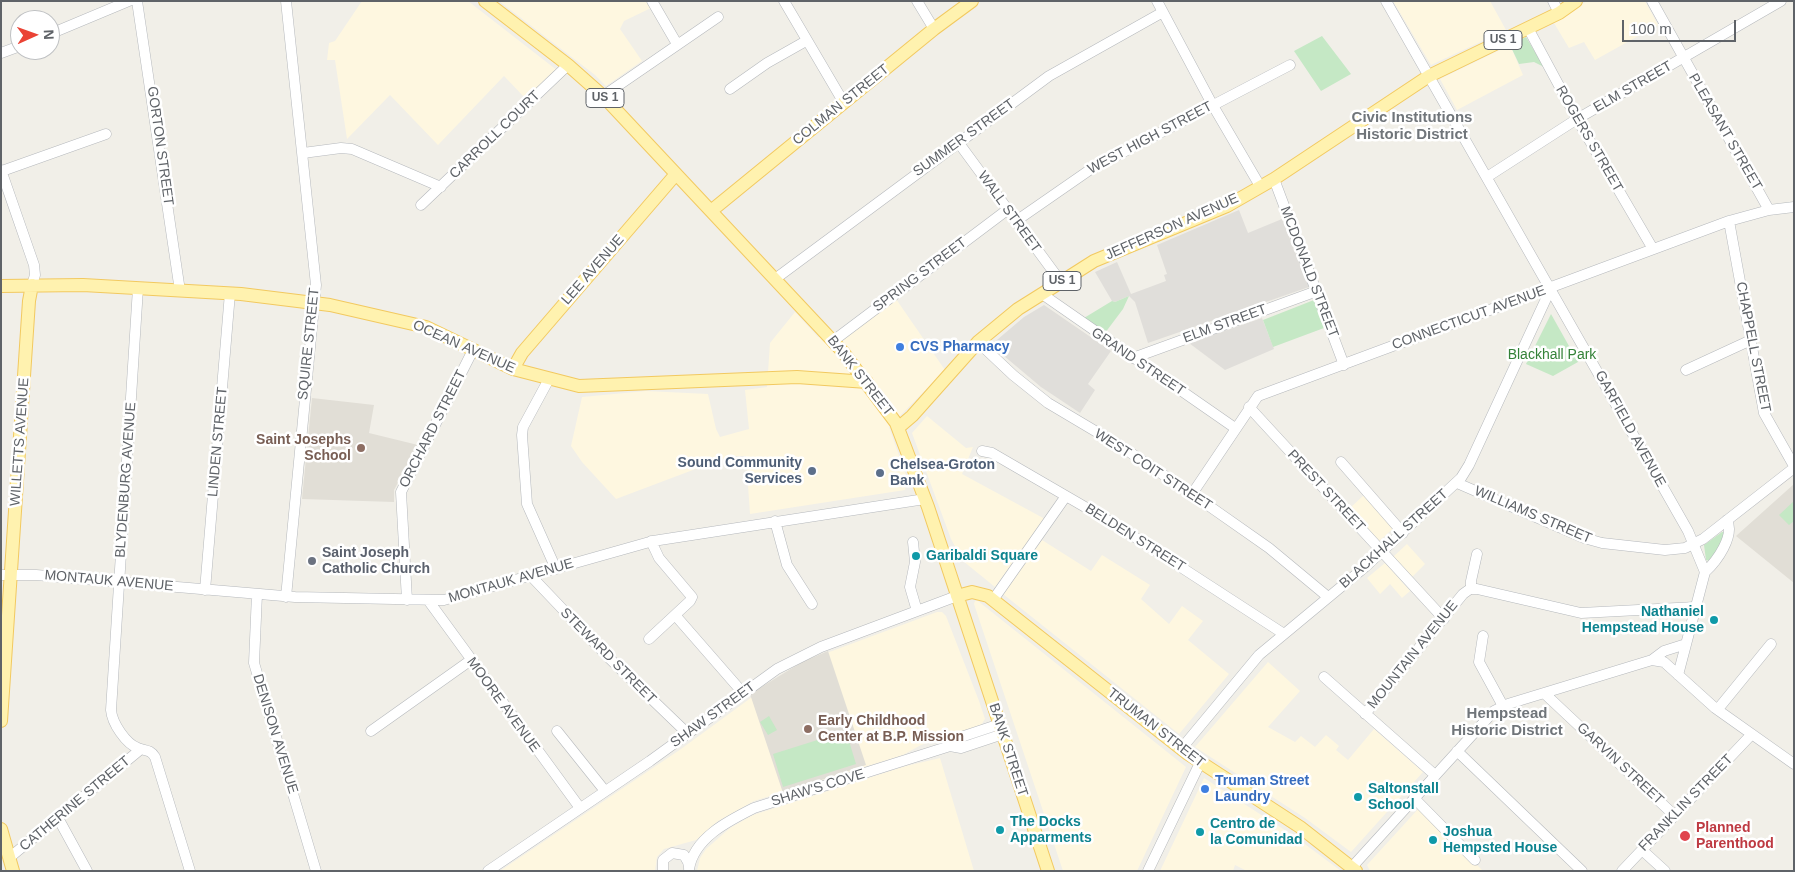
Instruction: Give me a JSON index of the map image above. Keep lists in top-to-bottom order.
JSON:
{
  "streets": {
    "main road": [
      "US 1",
      "COLMAN STREET",
      "JEFFERSON AVENUE",
      "LEE AVENUE",
      "OCEAN AVENUE",
      "BANK STREET",
      "WILLETTS AVENUE",
      "TRUMAN STREET"
    ],
    "street": [
      "ELM STREET",
      "PLEASANT STREET",
      "CARROLL COURT",
      "SUMMER STREET",
      "WEST HIGH STREET",
      "ROGERS STREET",
      "GORTON STREET",
      "WALL STREET",
      "MCDONALD STREET",
      "SPRING STREET",
      "CONNECTICUT AVENUE",
      "SQUIRE STREET",
      "CHAPPELL STREET",
      "GRAND STREET",
      "ORCHARD STREET",
      "GARFIELD AVENUE",
      "LINDEN STREET",
      "WEST COIT STREET",
      "BLYDENBURG AVENUE",
      "PREST STREET",
      "WILLIAMS STREET",
      "BELDEN STREET",
      "BLACKHALL STREET",
      "MONTAUK AVENUE",
      "MOUNTAIN AVENUE",
      "STEWARD STREET",
      "MOORE AVENUE",
      "SHAW STREET",
      "DENISON AVENUE",
      "GARVIN STREET",
      "SHAW'S COVE",
      "FRANKLIN STREET",
      "CATHERINE STREET"
    ]
  },
  "crossings": [
    ["ELM STREET", "PLEASANT STREET"],
    ["ELM STREET", "ROGERS STREET"],
    ["ELM STREET", "MCDONALD STREET"],
    ["ELM STREET", "GRAND STREET"],
    ["ELM STREET", "GARFIELD AVENUE"],
    ["COLMAN STREET", "BANK STREET"],
    ["PLEASANT STREET", "CONNECTICUT AVENUE"],
    ["CARROLL COURT", "BANK STREET"],
    ["SUMMER STREET", "WALL STREET"],
    ["SUMMER STREET", "BANK STREET"],
    ["WEST HIGH STREET", "WALL STREET"],
    ["ROGERS STREET", "JEFFERSON AVENUE"],
    ["ROGERS STREET", "CONNECTICUT AVENUE"],
    ["GORTON STREET", "OCEAN AVENUE"],
    ["WALL STREET", "JEFFERSON AVENUE"],
    ["WALL STREET", "SPRING STREET"],
    ["JEFFERSON AVENUE", "MCDONALD STREET"],
    ["JEFFERSON AVENUE", "GRAND STREET"],
    ["JEFFERSON AVENUE", "BANK STREET"],
    ["JEFFERSON AVENUE", "GARFIELD AVENUE"],
    ["JEFFERSON AVENUE", "WEST COIT STREET"],
    ["LEE AVENUE", "OCEAN AVENUE"],
    ["LEE AVENUE", "BANK STREET"],
    ["MCDONALD STREET", "CONNECTICUT AVENUE"],
    ["SPRING STREET", "BANK STREET"],
    ["CONNECTICUT AVENUE", "CHAPPELL STREET"],
    ["CONNECTICUT AVENUE", "GRAND STREET"],
    ["CONNECTICUT AVENUE", "GARFIELD AVENUE"],
    ["CONNECTICUT AVENUE", "WEST COIT STREET"],
    ["CONNECTICUT AVENUE", "PREST STREET"],
    ["CONNECTICUT AVENUE", "BLACKHALL STREET"],
    ["SQUIRE STREET", "OCEAN AVENUE"],
    ["SQUIRE STREET", "MONTAUK AVENUE"],
    ["OCEAN AVENUE", "BANK STREET"],
    ["OCEAN AVENUE", "ORCHARD STREET"],
    ["OCEAN AVENUE", "WILLETTS AVENUE"],
    ["OCEAN AVENUE", "LINDEN STREET"],
    ["OCEAN AVENUE", "BLYDENBURG AVENUE"],
    ["CHAPPELL STREET", "WILLIAMS STREET"],
    ["BANK STREET", "MONTAUK AVENUE"],
    ["BANK STREET", "SHAW STREET"],
    ["BANK STREET", "TRUMAN STREET"],
    ["BANK STREET", "SHAW'S COVE"],
    ["ORCHARD STREET", "MONTAUK AVENUE"],
    ["GARFIELD AVENUE", "WILLIAMS STREET"],
    ["GARFIELD AVENUE", "BLACKHALL STREET"],
    ["WILLETTS AVENUE", "MONTAUK AVENUE"],
    ["LINDEN STREET", "MONTAUK AVENUE"],
    ["WEST COIT STREET", "BLACKHALL STREET"],
    ["BLYDENBURG AVENUE", "MONTAUK AVENUE"],
    ["BLYDENBURG AVENUE", "CATHERINE STREET"],
    ["PREST STREET", "BLACKHALL STREET"],
    ["PREST STREET", "MOUNTAIN AVENUE"],
    ["WILLIAMS STREET", "BLACKHALL STREET"],
    ["BELDEN STREET", "BLACKHALL STREET"],
    ["BLACKHALL STREET", "TRUMAN STREET"],
    ["MONTAUK AVENUE", "STEWARD STREET"],
    ["MONTAUK AVENUE", "MOORE AVENUE"],
    ["MONTAUK AVENUE", "DENISON AVENUE"],
    ["STEWARD STREET", "SHAW STREET"],
    ["MOORE AVENUE", "SHAW STREET"],
    ["SHAW STREET", "TRUMAN STREET"],
    ["GARVIN STREET", "FRANKLIN STREET"]
  ],
  "districts": ["Civic Institutions Historic District", "Hempstead Historic District"],
  "parks": ["Blackhall Park"],
  "places": [
    "CVS Pharmacy",
    "Saint Josephs School",
    "Sound Community Services",
    "Chelsea-Groton Bank",
    "Garibaldi Square",
    "Saint Joseph Catholic Church",
    "Nathaniel Hempstead House",
    "Early Childhood Center at B.P. Mission",
    "Truman Street Laundry",
    "Saltonstall School",
    "The Docks Apparments",
    "Centro de la Comunidad",
    "Planned Parenthood",
    "Joshua Hempsted House"
  ],
  "scale_bar": "100 m",
  "north": "right"
}
